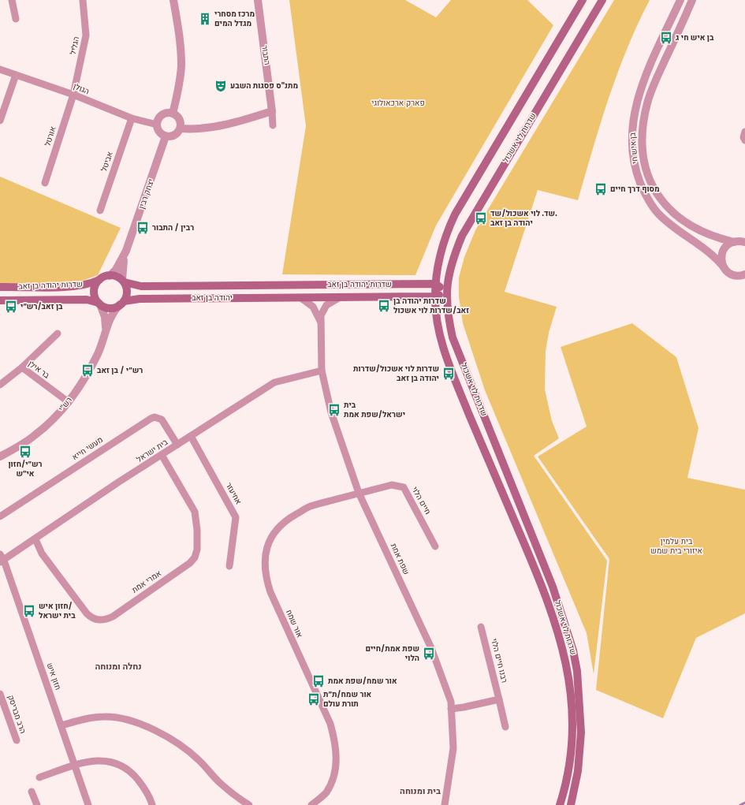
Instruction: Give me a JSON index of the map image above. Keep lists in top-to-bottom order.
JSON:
{
  "streets": {
    "main road": ["שדרות לוי אשכול", "שדרות יהודה בן זאב", "יהודה בן זאב"],
    "street": [
      "הגליל",
      "התבור",
      "הגולן",
      "אורטל",
      "בן איש חי",
      "אביטל",
      "יצחק רבין",
      "בר אילן",
      "רש\"י",
      "מעשי חייא",
      "בית ישראל",
      "אחיעזר",
      "חיים הלוי",
      "שפת אמת",
      "אמרי אמת",
      "אור שמח",
      "רבנו חיים הלוי",
      "חזון איש",
      "הרב מבריסק"
    ]
  },
  "crossings": [
    ["הגליל", "הגולן"],
    ["הגליל", "אורטל"],
    ["הגולן", "אורטל"],
    ["הגולן", "אביטל"],
    ["הגולן", "יצחק רבין"],
    ["שדרות לוי אשכול", "שדרות יהודה בן זאב"],
    ["יצחק רבין", "שדרות יהודה בן זאב"],
    ["יצחק רבין", "יהודה בן זאב"],
    ["יצחק רבין", "רש\"י"],
    ["שדרות יהודה בן זאב", "יהודה בן זאב"],
    ["שדרות יהודה בן זאב", "רש\"י"],
    ["שדרות יהודה בן זאב", "שפת אמת"],
    ["יהודה בן זאב", "רש\"י"],
    ["יהודה בן זאב", "שפת אמת"],
    ["בר אילן", "רש\"י"],
    ["מעשי חייא", "בית ישראל"],
    ["בית ישראל", "אחיעזר"],
    ["בית ישראל", "שפת אמת"],
    ["בית ישראל", "אמרי אמת"],
    ["בית ישראל", "חזון איש"],
    ["חיים הלוי", "שפת אמת"],
    ["חיים הלוי", "אור שמח"],
    ["שפת אמת", "אור שמח"]
  ],
  "districts": ["נחלה ומנוחה", "בית ומנוחה"],
  "parks": ["פארק ארכאולוגי", "בית עלמין איזורי בית שמש"],
  "places": {
    "building": ["מרכז מסחרי מגדל המים"],
    "bus stop": [
      "בן איש חי ג",
      "מסוף דרך חיים",
      "שד. לוי אשכול/שד. יהודה בן זאב",
      "רבין / התבור",
      "שדרות יהודה בן זאב/שדרות לוי אשכול",
      "בן זאב/רש״י",
      "רש״י / בן זאב",
      "שדרות לוי אשכול/שדרות יהודה בן זאב",
      "בית ישראל/שפת אמת",
      "רש״י/חזון אי״ש",
      "חזון איש/ בית ישראל",
      "שפת אמת/חיים הלוי",
      "אור שמח/שפת אמת",
      "אור שמח/ת״ת תורת עולם"
    ],
    "theatre": ["מתנ\"ס פסגות השבע"]
  }
}
